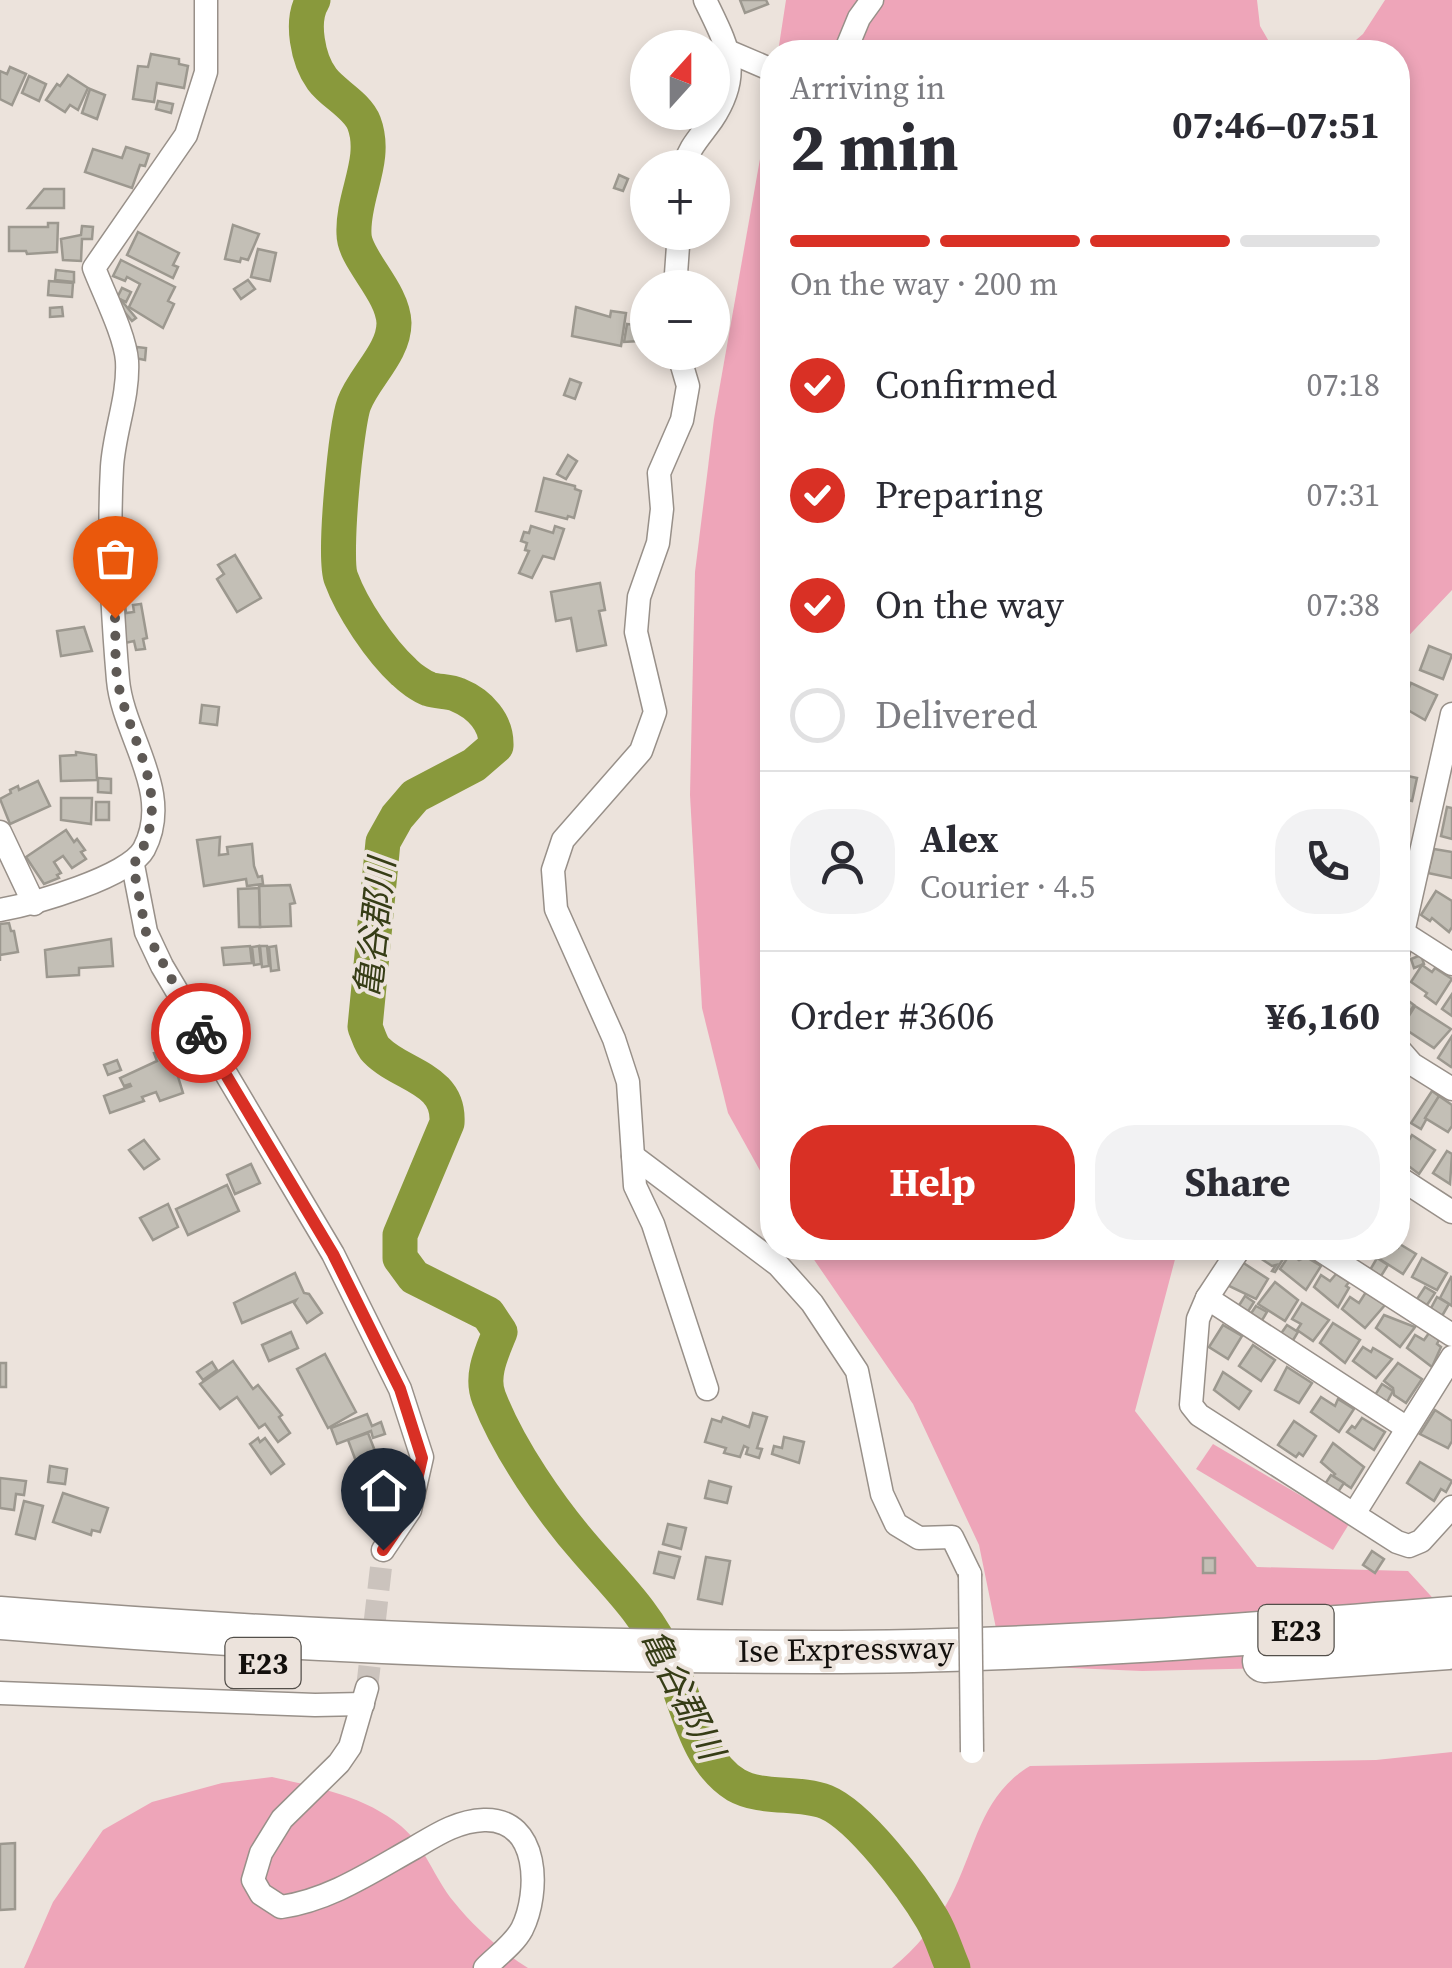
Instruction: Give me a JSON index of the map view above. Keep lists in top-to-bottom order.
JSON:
{
  "streets": {
    "highway": ["E23", "Ise Expressway"]
  },
  "water": ["亀谷郡川"],
  "north": "top",
  "page": {
    "map_buttons": ["+", "−"],
    "heading": ["2 min", "Arriving in", "07:46–07:51"],
    "panel": [
      "Alex",
      "Courier · 4.5",
      "Order #3606",
      "¥6,160"
    ],
    "bar": "On the way · 200 m",
    "list": [
      ["Confirmed", "07:18"],
      ["Preparing", "07:31"],
      ["On the way", "07:38"],
      "Delivered"
    ],
    "buttons": ["Help", "Share"]
  }
}
